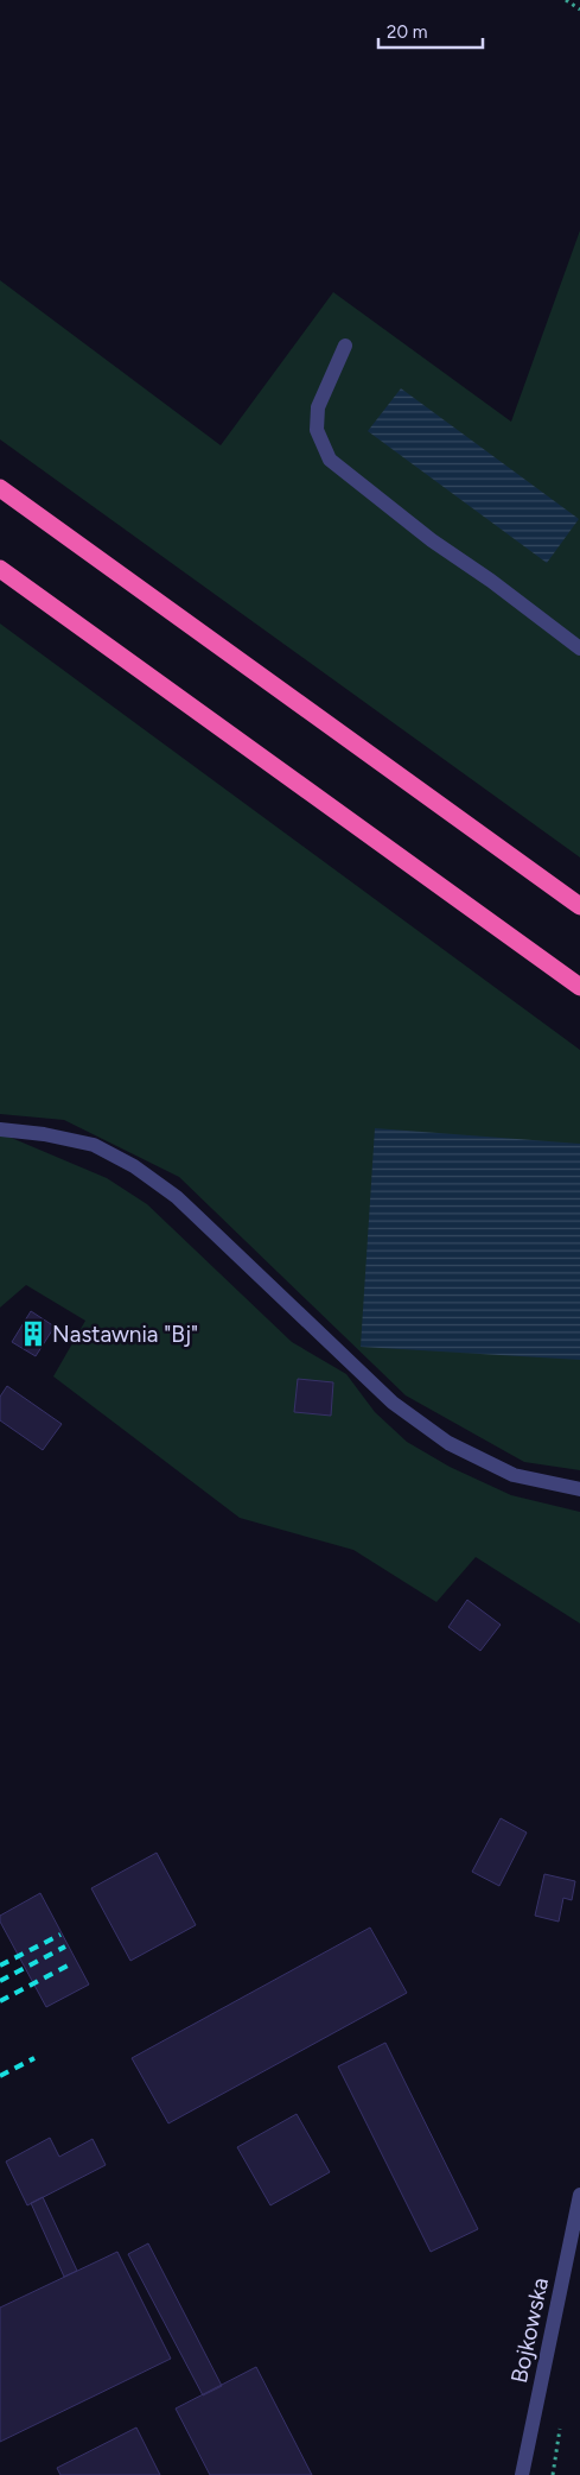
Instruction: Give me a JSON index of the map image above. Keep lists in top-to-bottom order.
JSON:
{
  "streets": {
    "street": ["Bojkowska"]
  },
  "places": {
    "building": ["Nastawnia \"Bj\""]
  },
  "scale_bar": "20 m"
}
